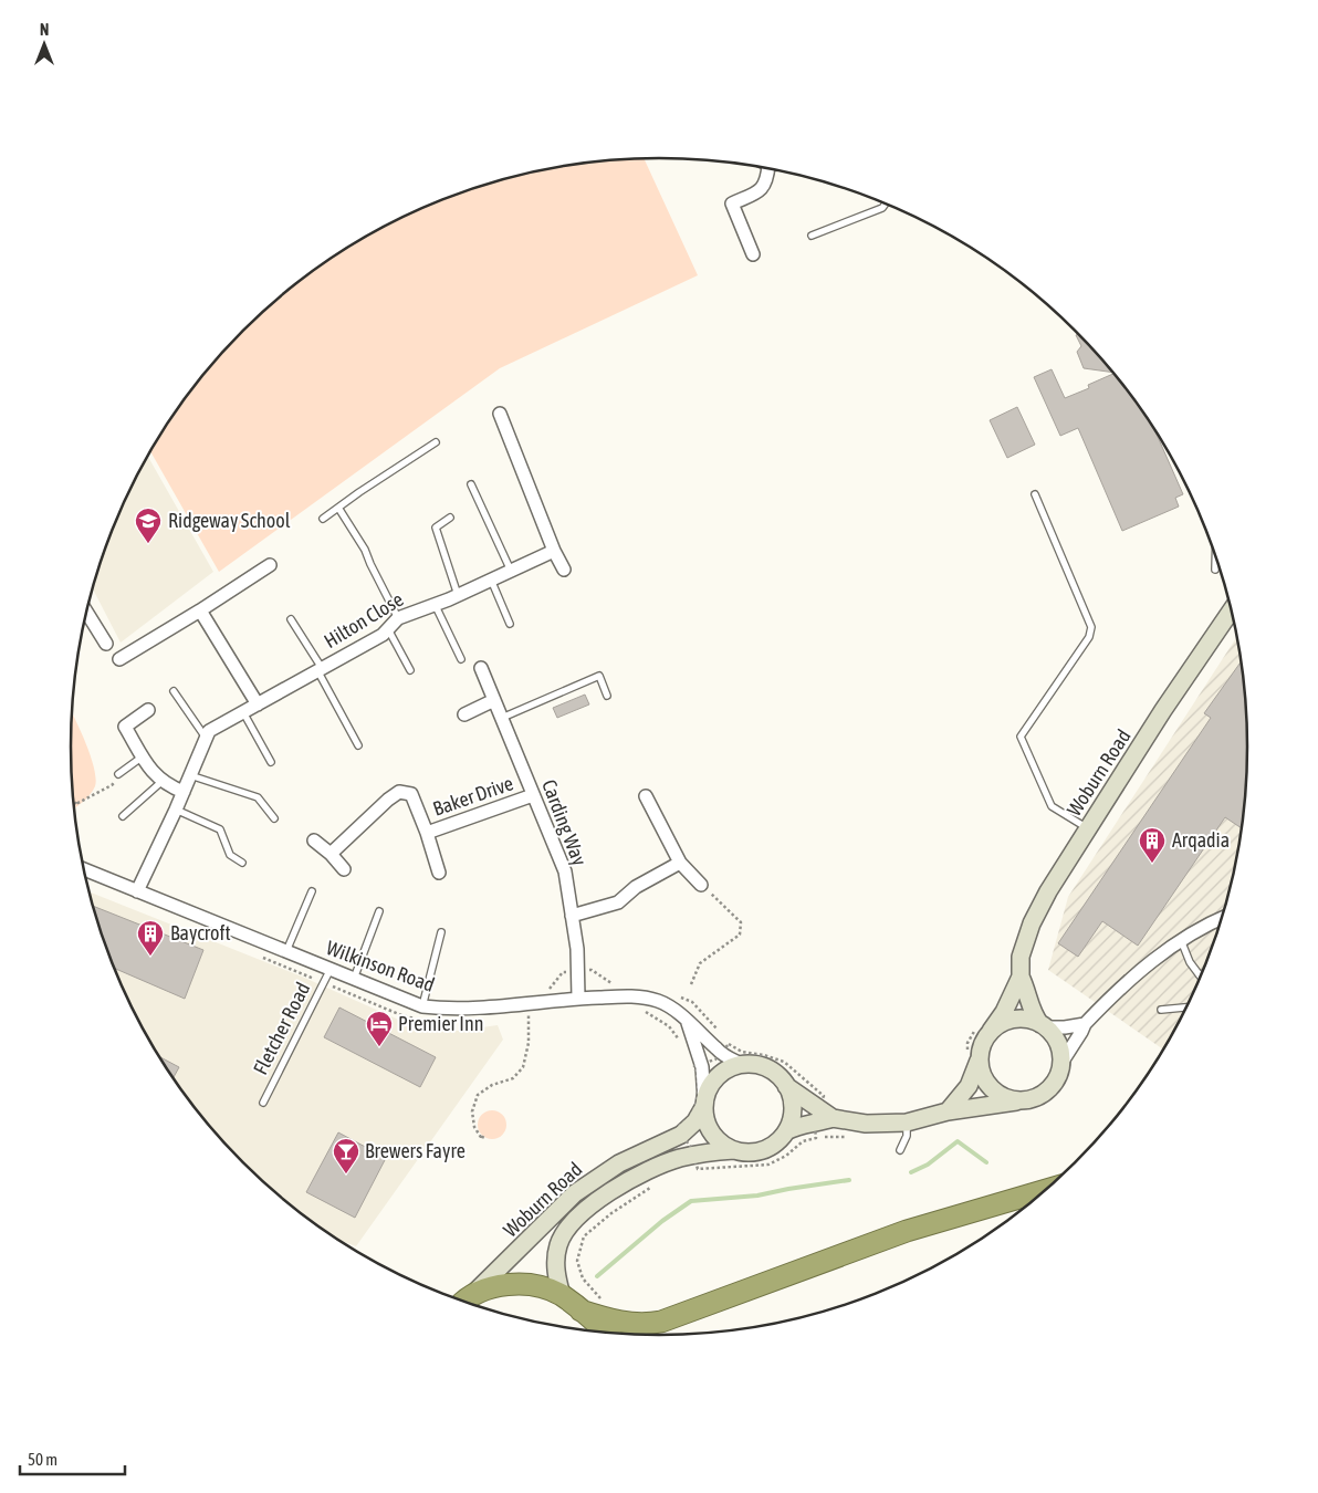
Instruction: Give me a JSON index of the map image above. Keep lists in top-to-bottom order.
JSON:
{
  "streets": {
    "main road": ["Woburn Road"],
    "street": [
      "Hilton Close",
      "Baker Drive",
      "Carding Way",
      "Wilkinson Road"
    ],
    "lane": ["Fletcher Road"]
  },
  "crossings": [
    ["Hilton Close", "Wilkinson Road"],
    ["Woburn Road", "Wilkinson Road"],
    ["Baker Drive", "Carding Way"],
    ["Carding Way", "Wilkinson Road"],
    ["Wilkinson Road", "Fletcher Road"]
  ],
  "places": {
    "school or university": ["Ridgeway School"],
    "building": ["Arqadia", "Baycroft"],
    "hotel": ["Premier Inn"],
    "bar": ["Brewers Fayre"]
  },
  "scale_bar": "50 m",
  "north": "top"
}
